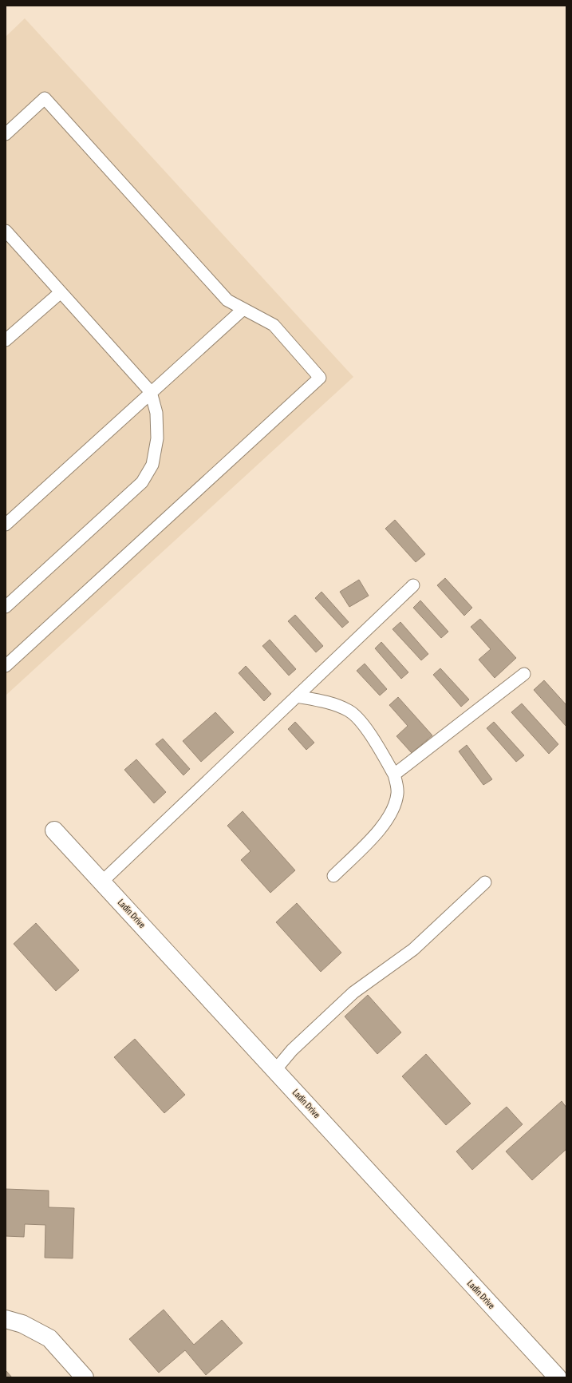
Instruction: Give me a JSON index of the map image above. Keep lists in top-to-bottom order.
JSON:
{
  "streets": {
    "street": ["Ladin Drive"]
  }
}
